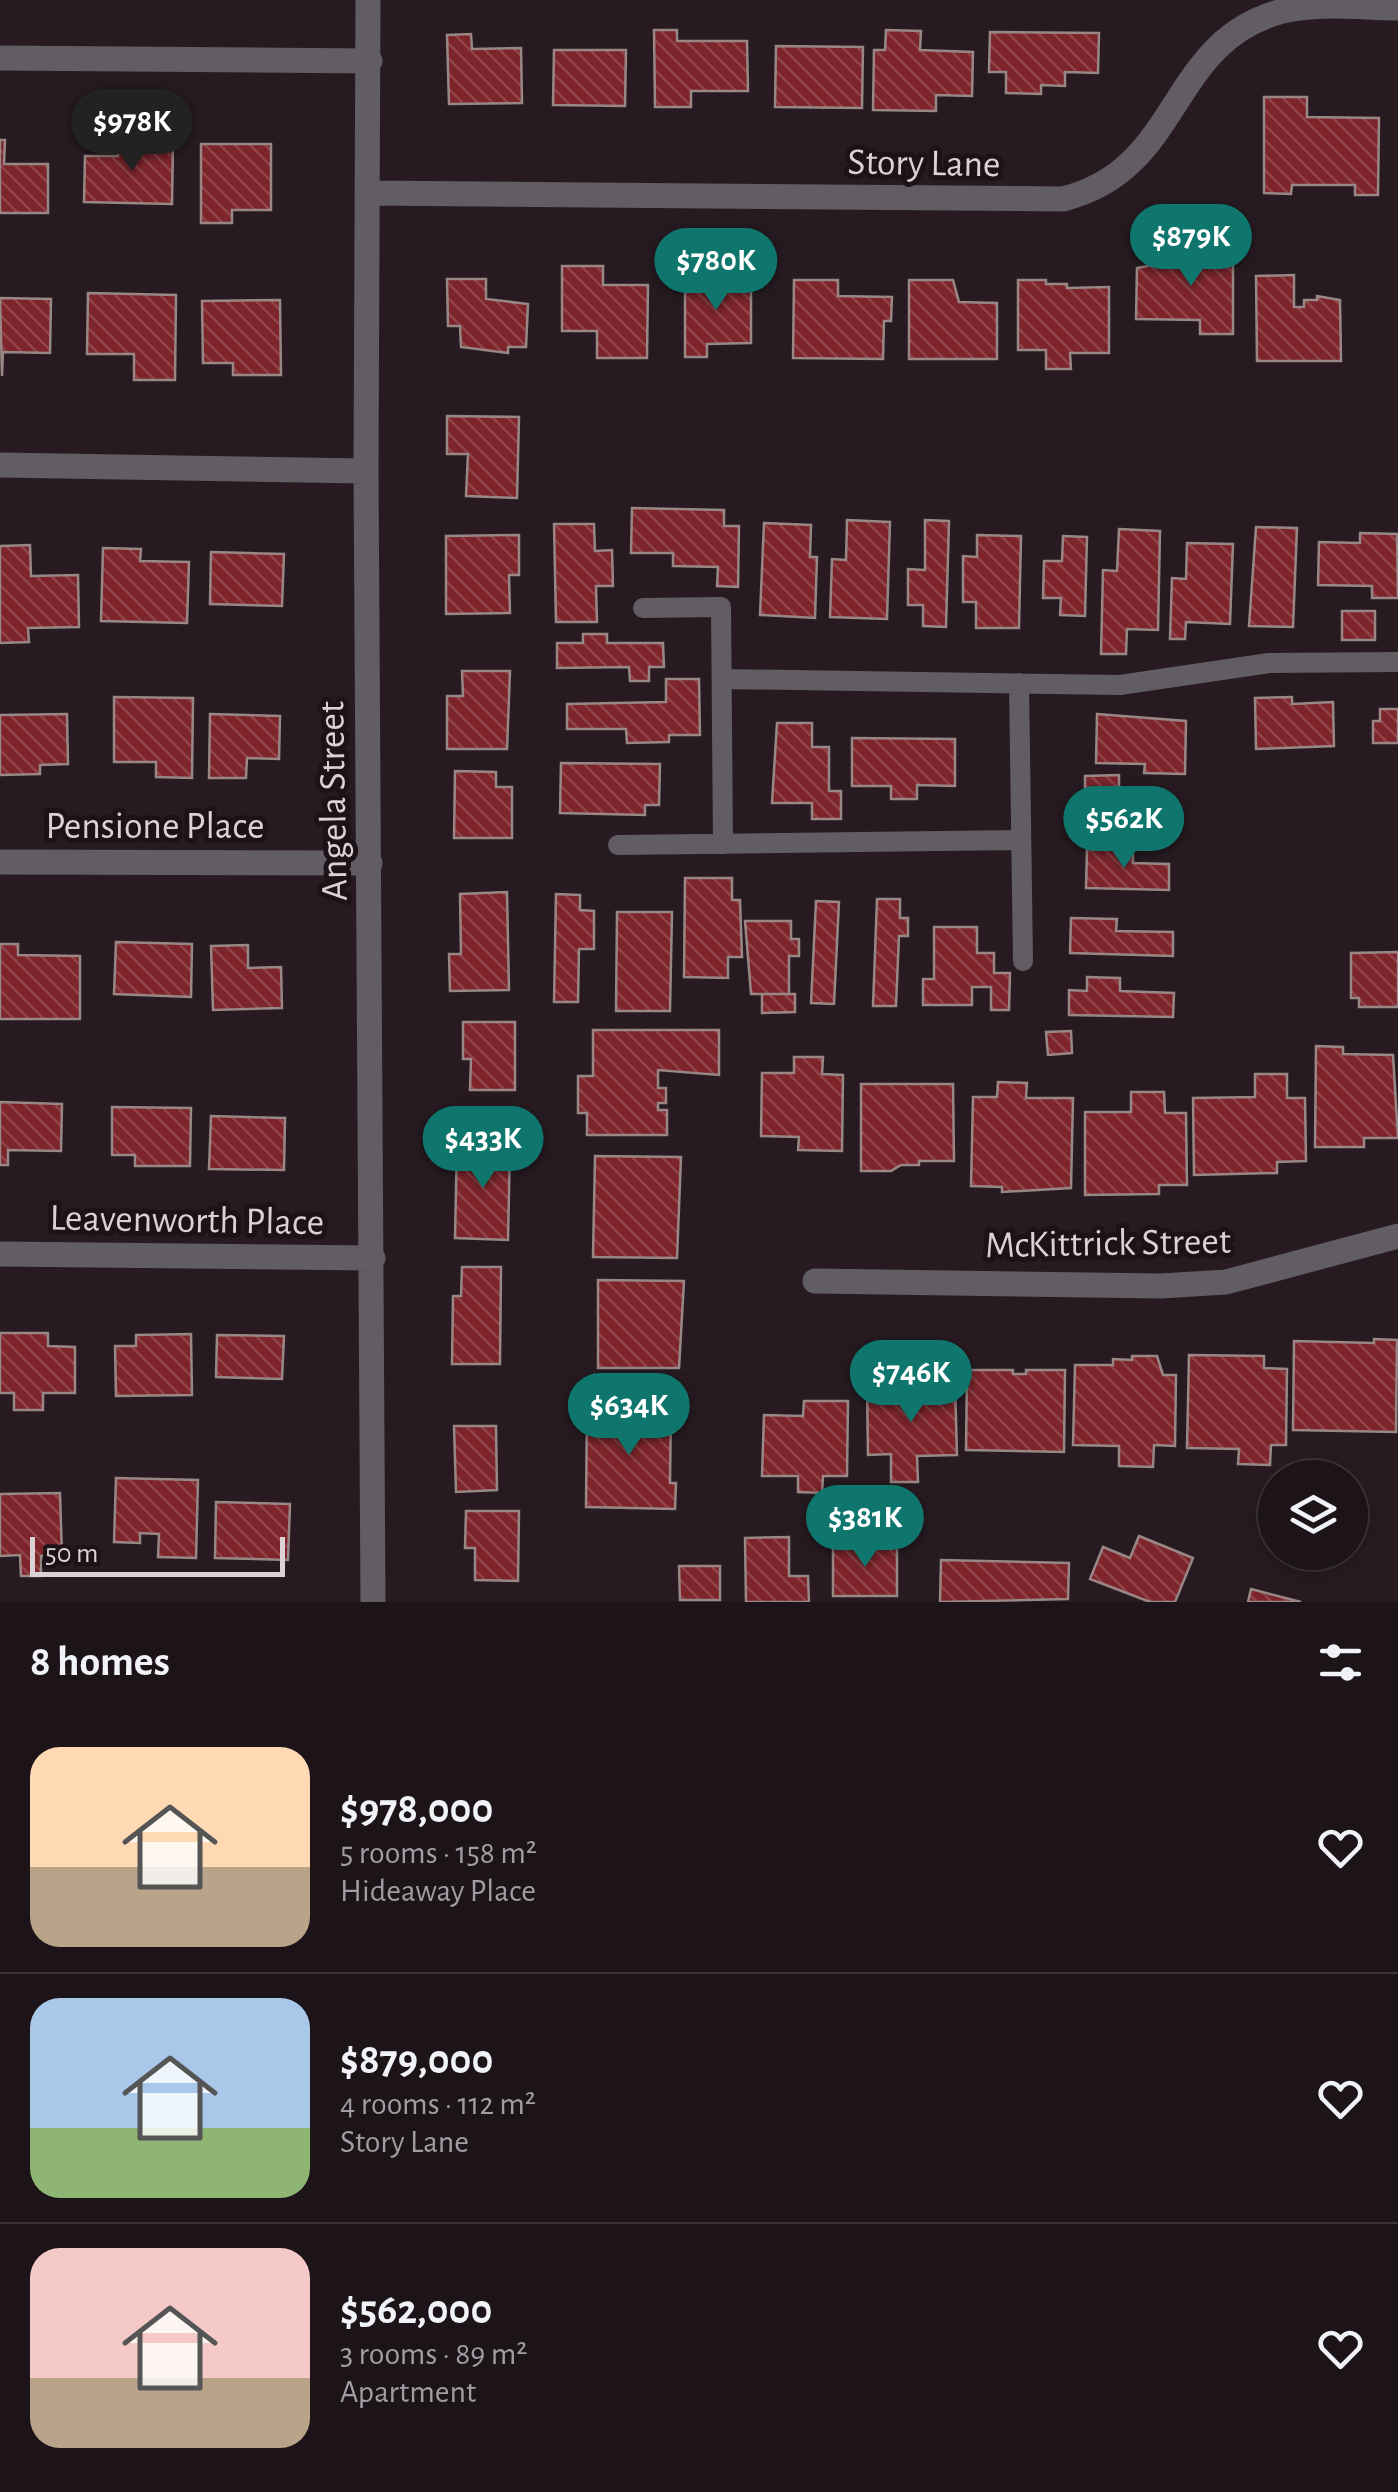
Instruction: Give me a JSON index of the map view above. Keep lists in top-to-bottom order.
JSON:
{
  "streets": {
    "street": [
      "Story Lane",
      "Angela Street",
      "Pensione Place",
      "Leavenworth Place",
      "McKittrick Street"
    ]
  },
  "crossings": [
    ["Story Lane", "Angela Street"],
    ["Angela Street", "Pensione Place"],
    ["Angela Street", "Leavenworth Place"]
  ],
  "scale_bar": "50 m",
  "page": {
    "price": [
      "$978K",
      "$879K",
      "$780K",
      "$562K",
      "$433K",
      "$746K",
      "$634K",
      "$381K"
    ],
    "scale": "50 m",
    "heading": "8 homes",
    "list": [
      {
        "name": "$978,000",
        "note": "5 rooms · 158 m² · Hideaway Place"
      },
      {
        "name": "$879,000",
        "note": "4 rooms · 112 m² · Story Lane"
      },
      {
        "name": "$562,000",
        "note": "3 rooms · 89 m² · Apartment"
      }
    ]
  }
}
